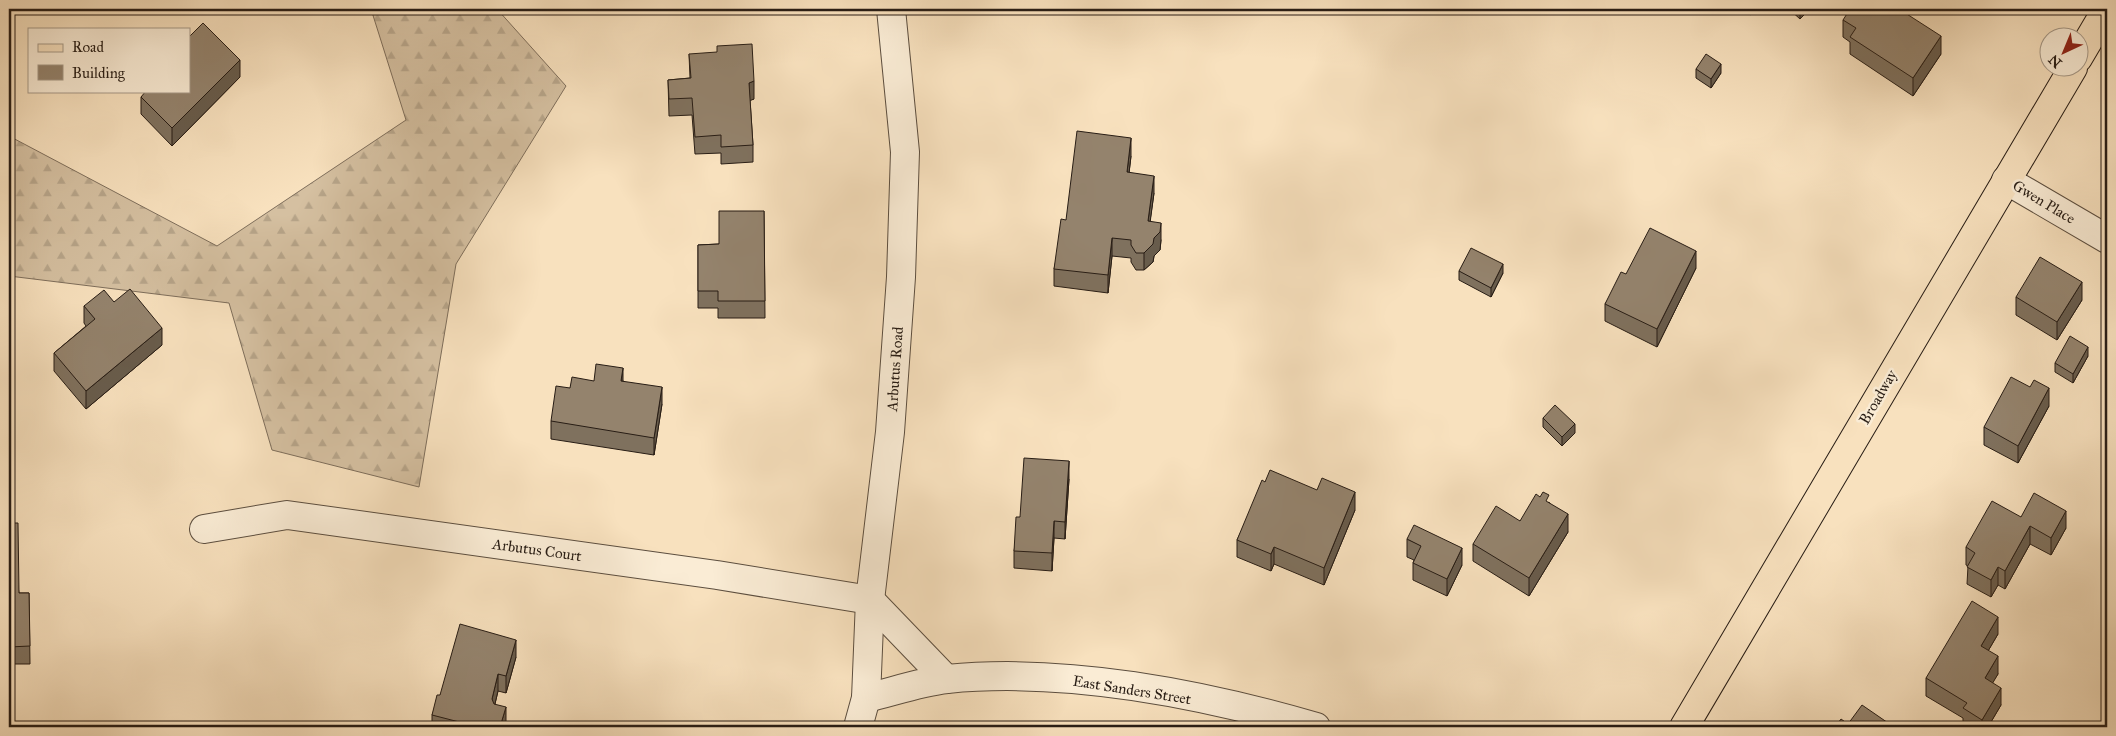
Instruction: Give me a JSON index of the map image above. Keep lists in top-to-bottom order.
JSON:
{
  "streets": {
    "main road": ["Broadway"],
    "street": [
      "Gwen Place",
      "Arbutus Road",
      "Arbutus Court",
      "East Sanders Street"
    ]
  },
  "crossings": [
    ["Gwen Place", "Broadway"],
    ["Arbutus Road", "Arbutus Court"],
    ["Arbutus Road", "East Sanders Street"]
  ],
  "legend": ["Road", "Building"],
  "north": "bottom left"
}
